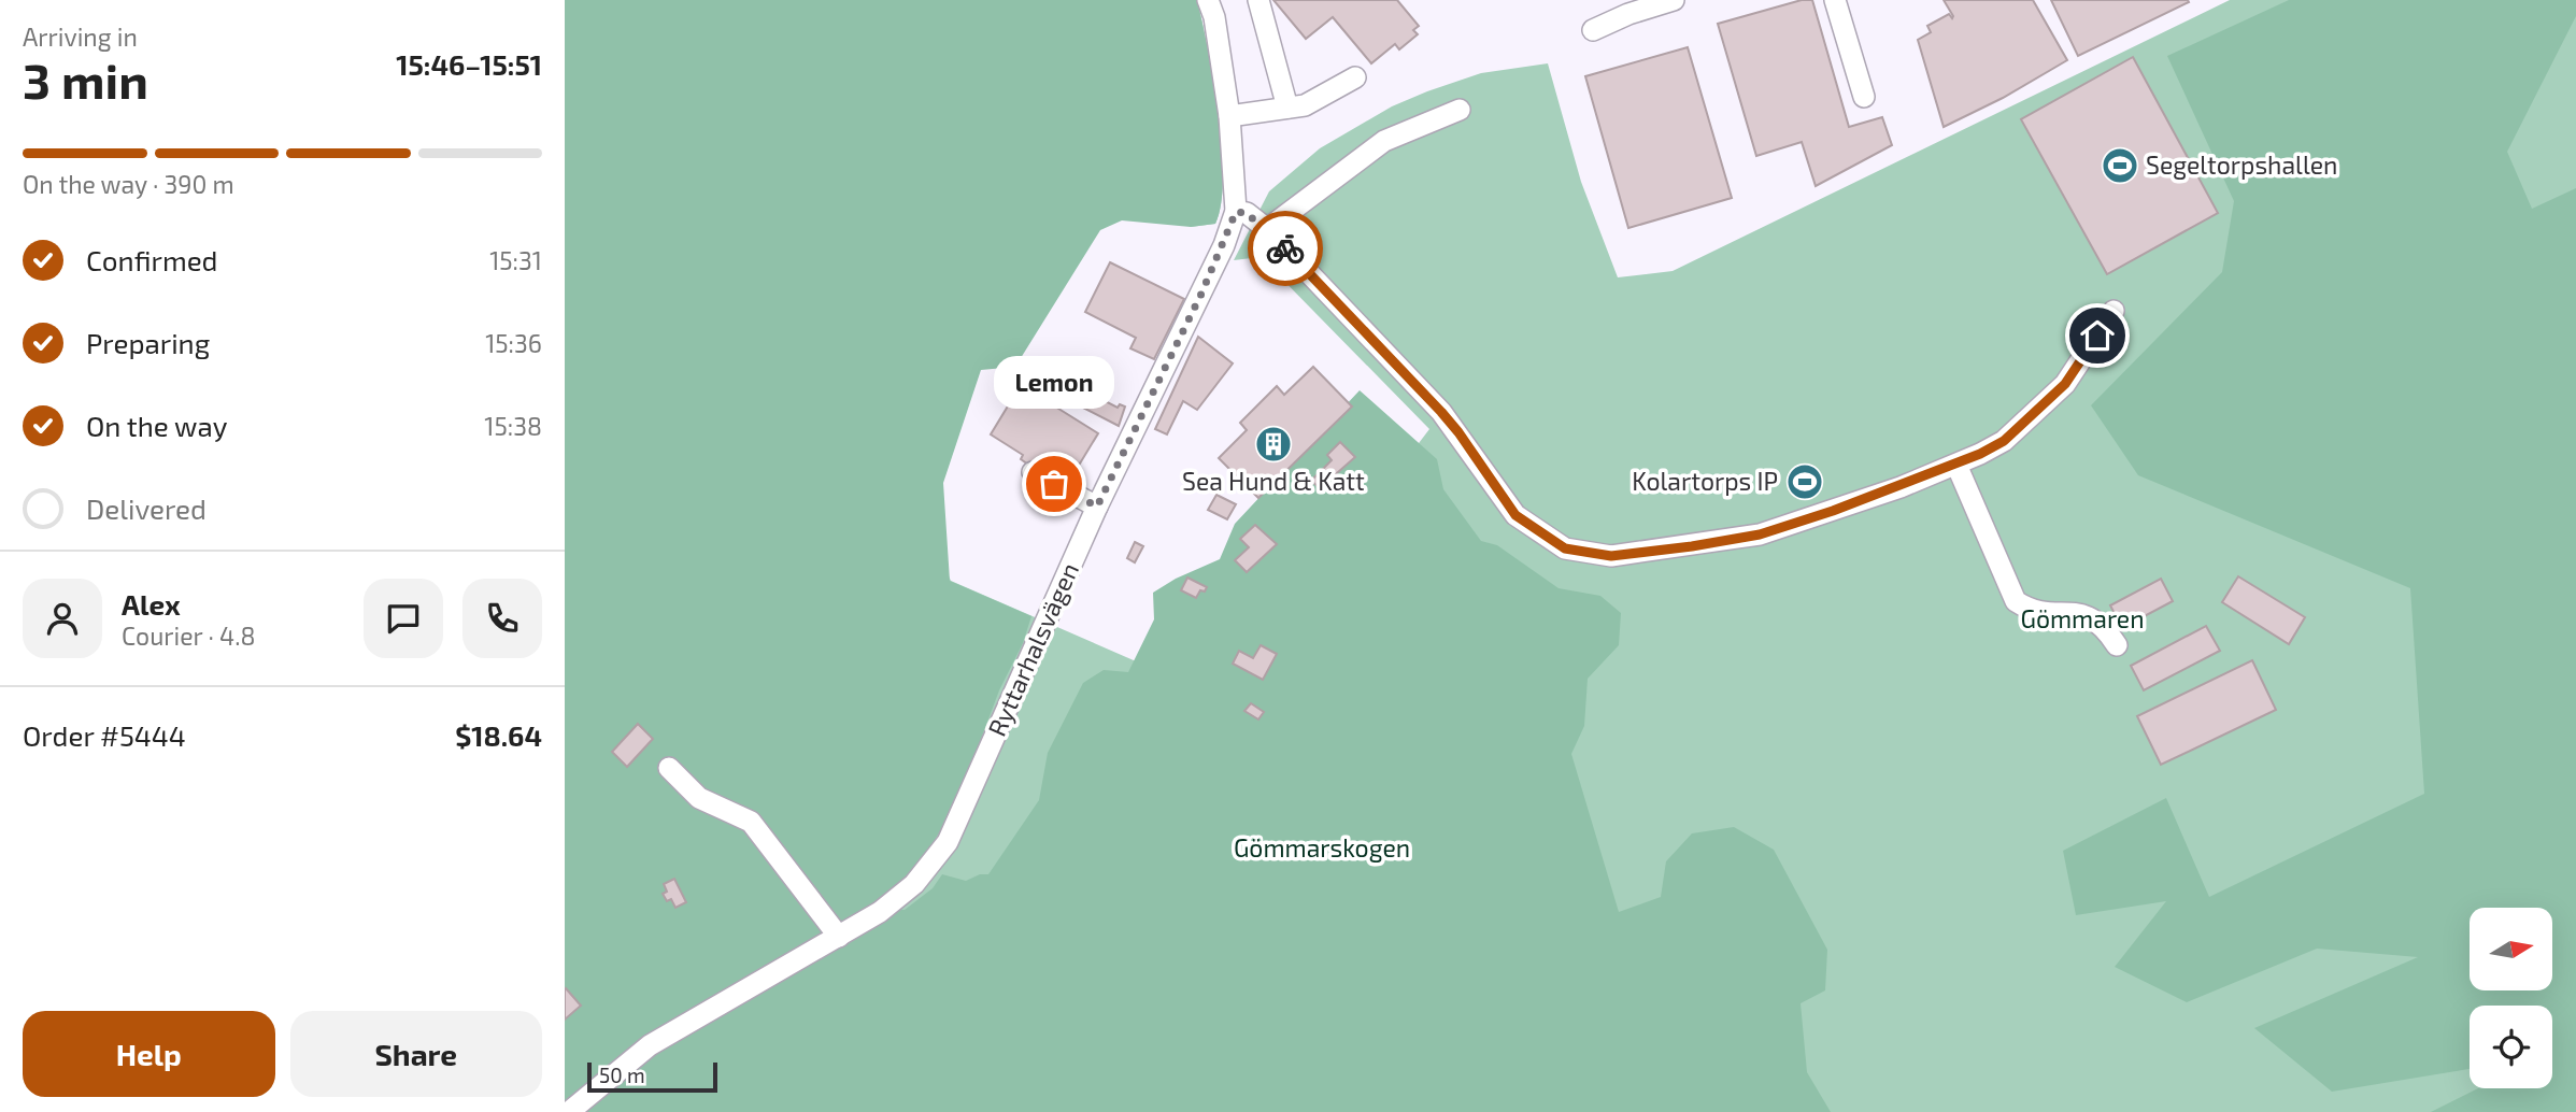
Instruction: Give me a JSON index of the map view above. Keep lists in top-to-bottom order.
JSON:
{
  "streets": {
    "street": ["Ryttarhalsvägen"]
  },
  "parks": ["Gömmaren", "Gömmarskogen"],
  "places": {
    "sports": ["Segeltorpshallen", "Kolartorps IP"],
    "building": ["Sea Hund & Katt"],
    "other": ["Lemon"]
  },
  "scale_bar": "50 m",
  "north": "right",
  "page": {
    "heading": ["3 min", "Arriving in", "15:46–15:51"],
    "panel": [
      "Alex",
      "Courier · 4.8",
      "Order #5444",
      "$18.64"
    ],
    "bar": "On the way · 390 m",
    "list": [
      ["Confirmed", "15:31"],
      ["Preparing", "15:36"],
      ["On the way", "15:38"],
      "Delivered"
    ],
    "bubble": "Lemon",
    "buttons": ["Help", "Share"],
    "scale": "50 m"
  }
}
